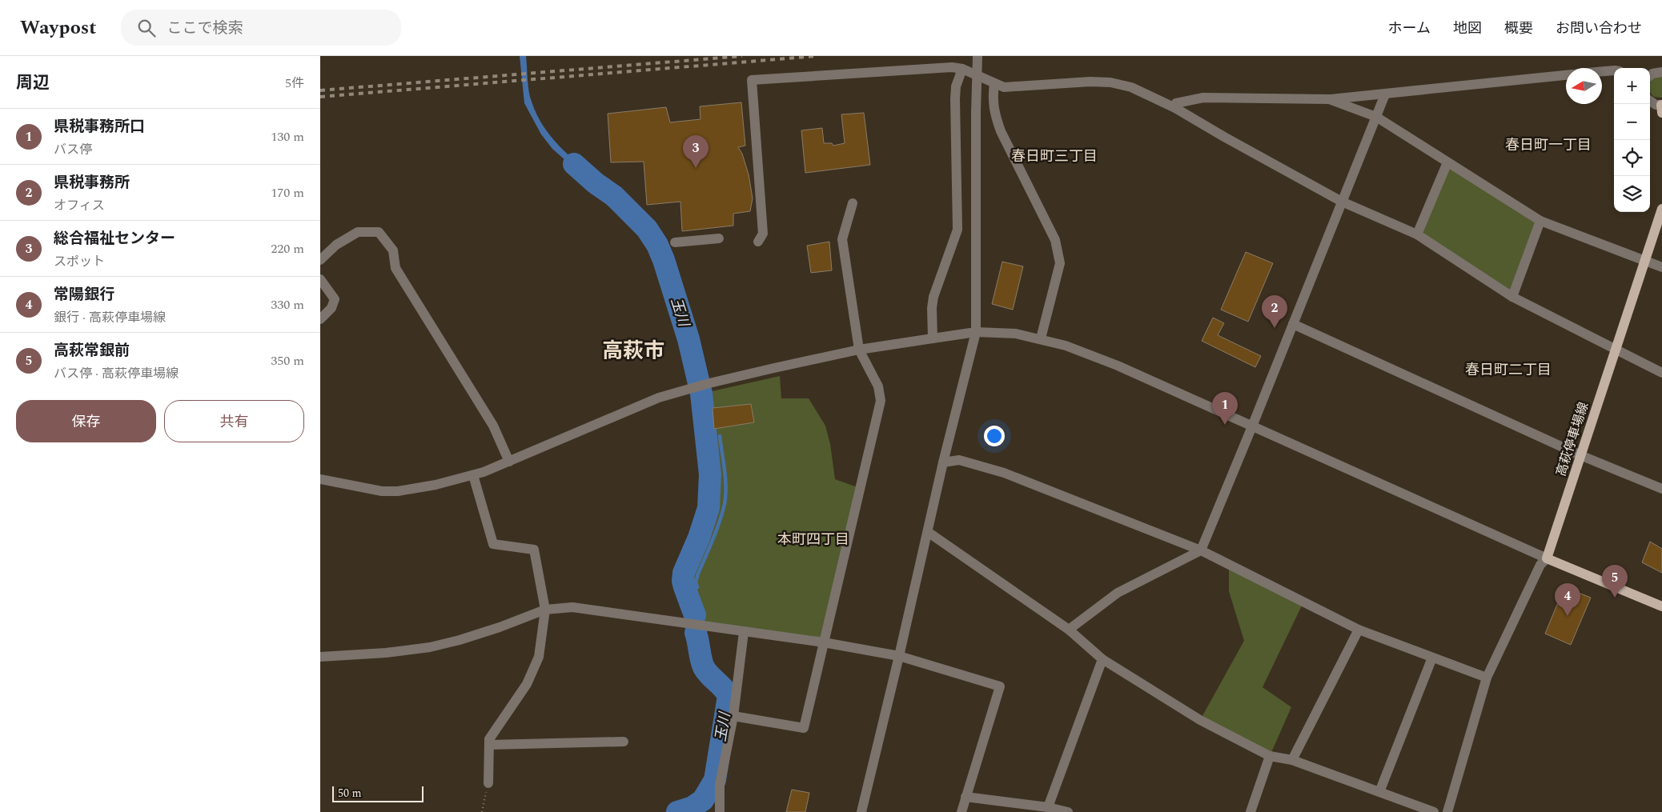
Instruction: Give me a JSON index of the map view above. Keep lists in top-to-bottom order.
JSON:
{
  "streets": {
    "main road": ["高萩停車場線"]
  },
  "districts": [
    "春日町一丁目",
    "春日町三丁目",
    "高萩市",
    "春日町二丁目",
    "本町四丁目"
  ],
  "water": ["玉川"],
  "scale_bar": "50 m",
  "north": "left",
  "page": {
    "header": "Waypost",
    "search": "ここで検索",
    "nav": [
      "ホーム",
      "地図",
      "概要",
      "お問い合わせ"
    ],
    "heading": ["周辺", "5件"],
    "map_buttons": ["+", "−"],
    "list": [
      {
        "mark": "1",
        "name": "県税事務所口",
        "note": "バス停",
        "value": "130 m"
      },
      {
        "mark": "2",
        "name": "県税事務所",
        "note": "オフィス",
        "value": "170 m"
      },
      {
        "mark": "3",
        "name": "総合福祉センター",
        "note": "スポット",
        "value": "220 m"
      },
      {
        "mark": "4",
        "name": "常陽銀行",
        "note": "銀行 · 高萩停車場線",
        "value": "330 m"
      },
      {
        "mark": "5",
        "name": "高萩常銀前",
        "note": "バス停 · 高萩停車場線",
        "value": "350 m"
      }
    ],
    "pins": [
      "3",
      "2",
      "1",
      "5",
      "4"
    ],
    "buttons": ["保存", "共有"],
    "scale": "50 m"
  }
}
